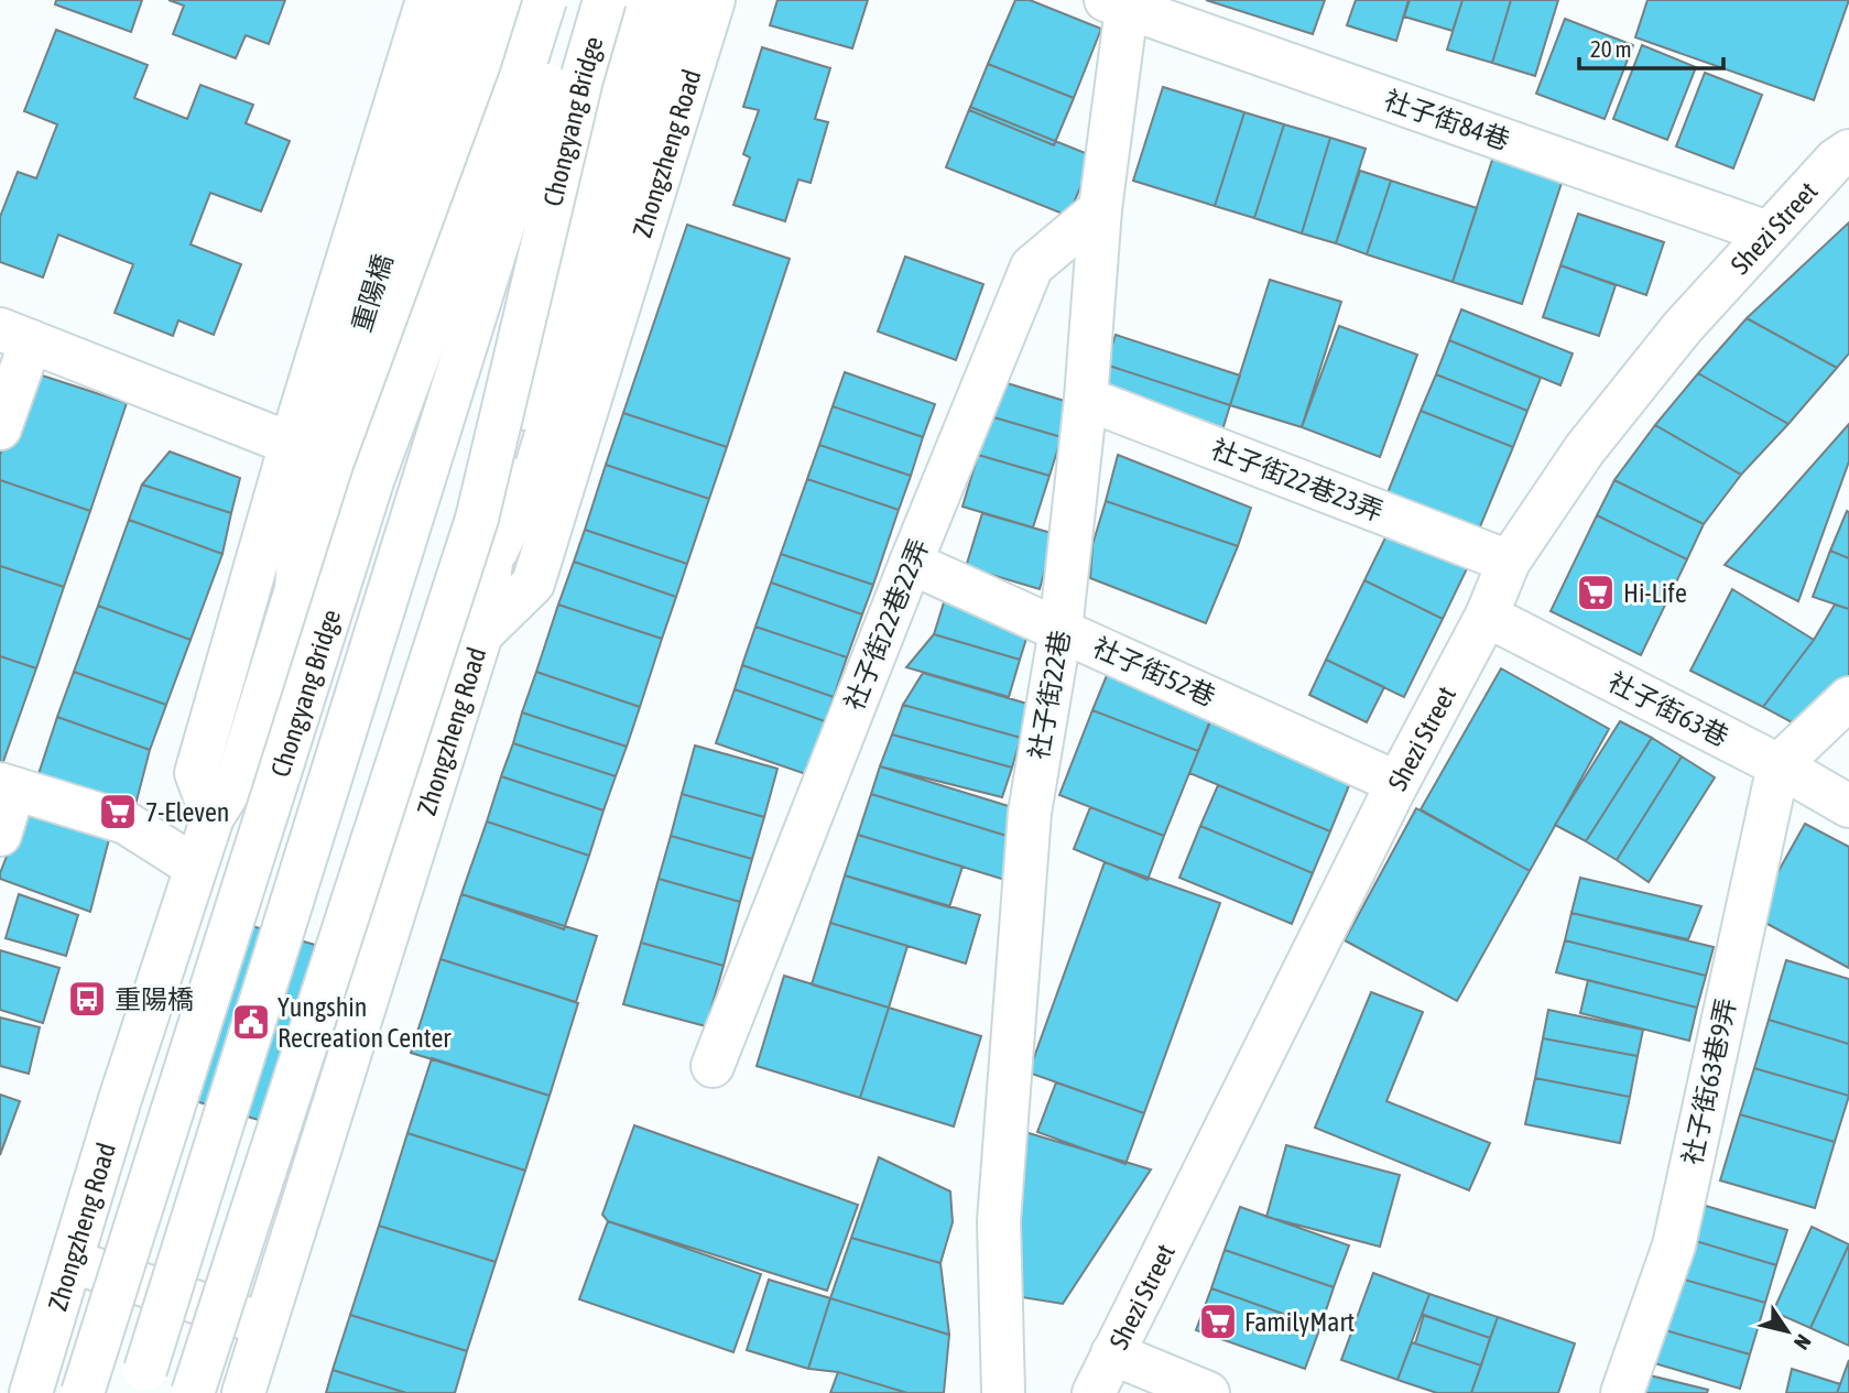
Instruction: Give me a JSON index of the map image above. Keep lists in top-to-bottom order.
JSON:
{
  "streets": {
    "main road": [
      "社子街84巷",
      "Chongyang Bridge",
      "Zhongzheng Road",
      "Shezi Street",
      "重陽橋",
      "社子街22巷23弄",
      "社子街22巷22弄",
      "社子街52巷",
      "社子街22巷",
      "社子街63巷",
      "社子街63巷9弄"
    ]
  },
  "crossings": [
    ["社子街84巷", "Shezi Street"],
    ["社子街84巷", "社子街22巷"],
    ["Zhongzheng Road", "重陽橋"],
    ["Shezi Street", "社子街22巷23弄"],
    ["Shezi Street", "社子街52巷"],
    ["Shezi Street", "社子街63巷"],
    ["社子街22巷23弄", "社子街22巷"],
    ["社子街22巷22弄", "社子街52巷"],
    ["社子街22巷22弄", "社子街22巷"],
    ["社子街52巷", "社子街22巷"],
    ["社子街63巷", "社子街63巷9弄"]
  ],
  "places": {
    "supermarket": ["Hi-Life", "7-Eleven", "FamilyMart"],
    "bus stop": ["重陽橋"],
    "public building": ["Yungshin Recreation Center"]
  },
  "scale_bar": "20 m",
  "north": "bottom right"
}
